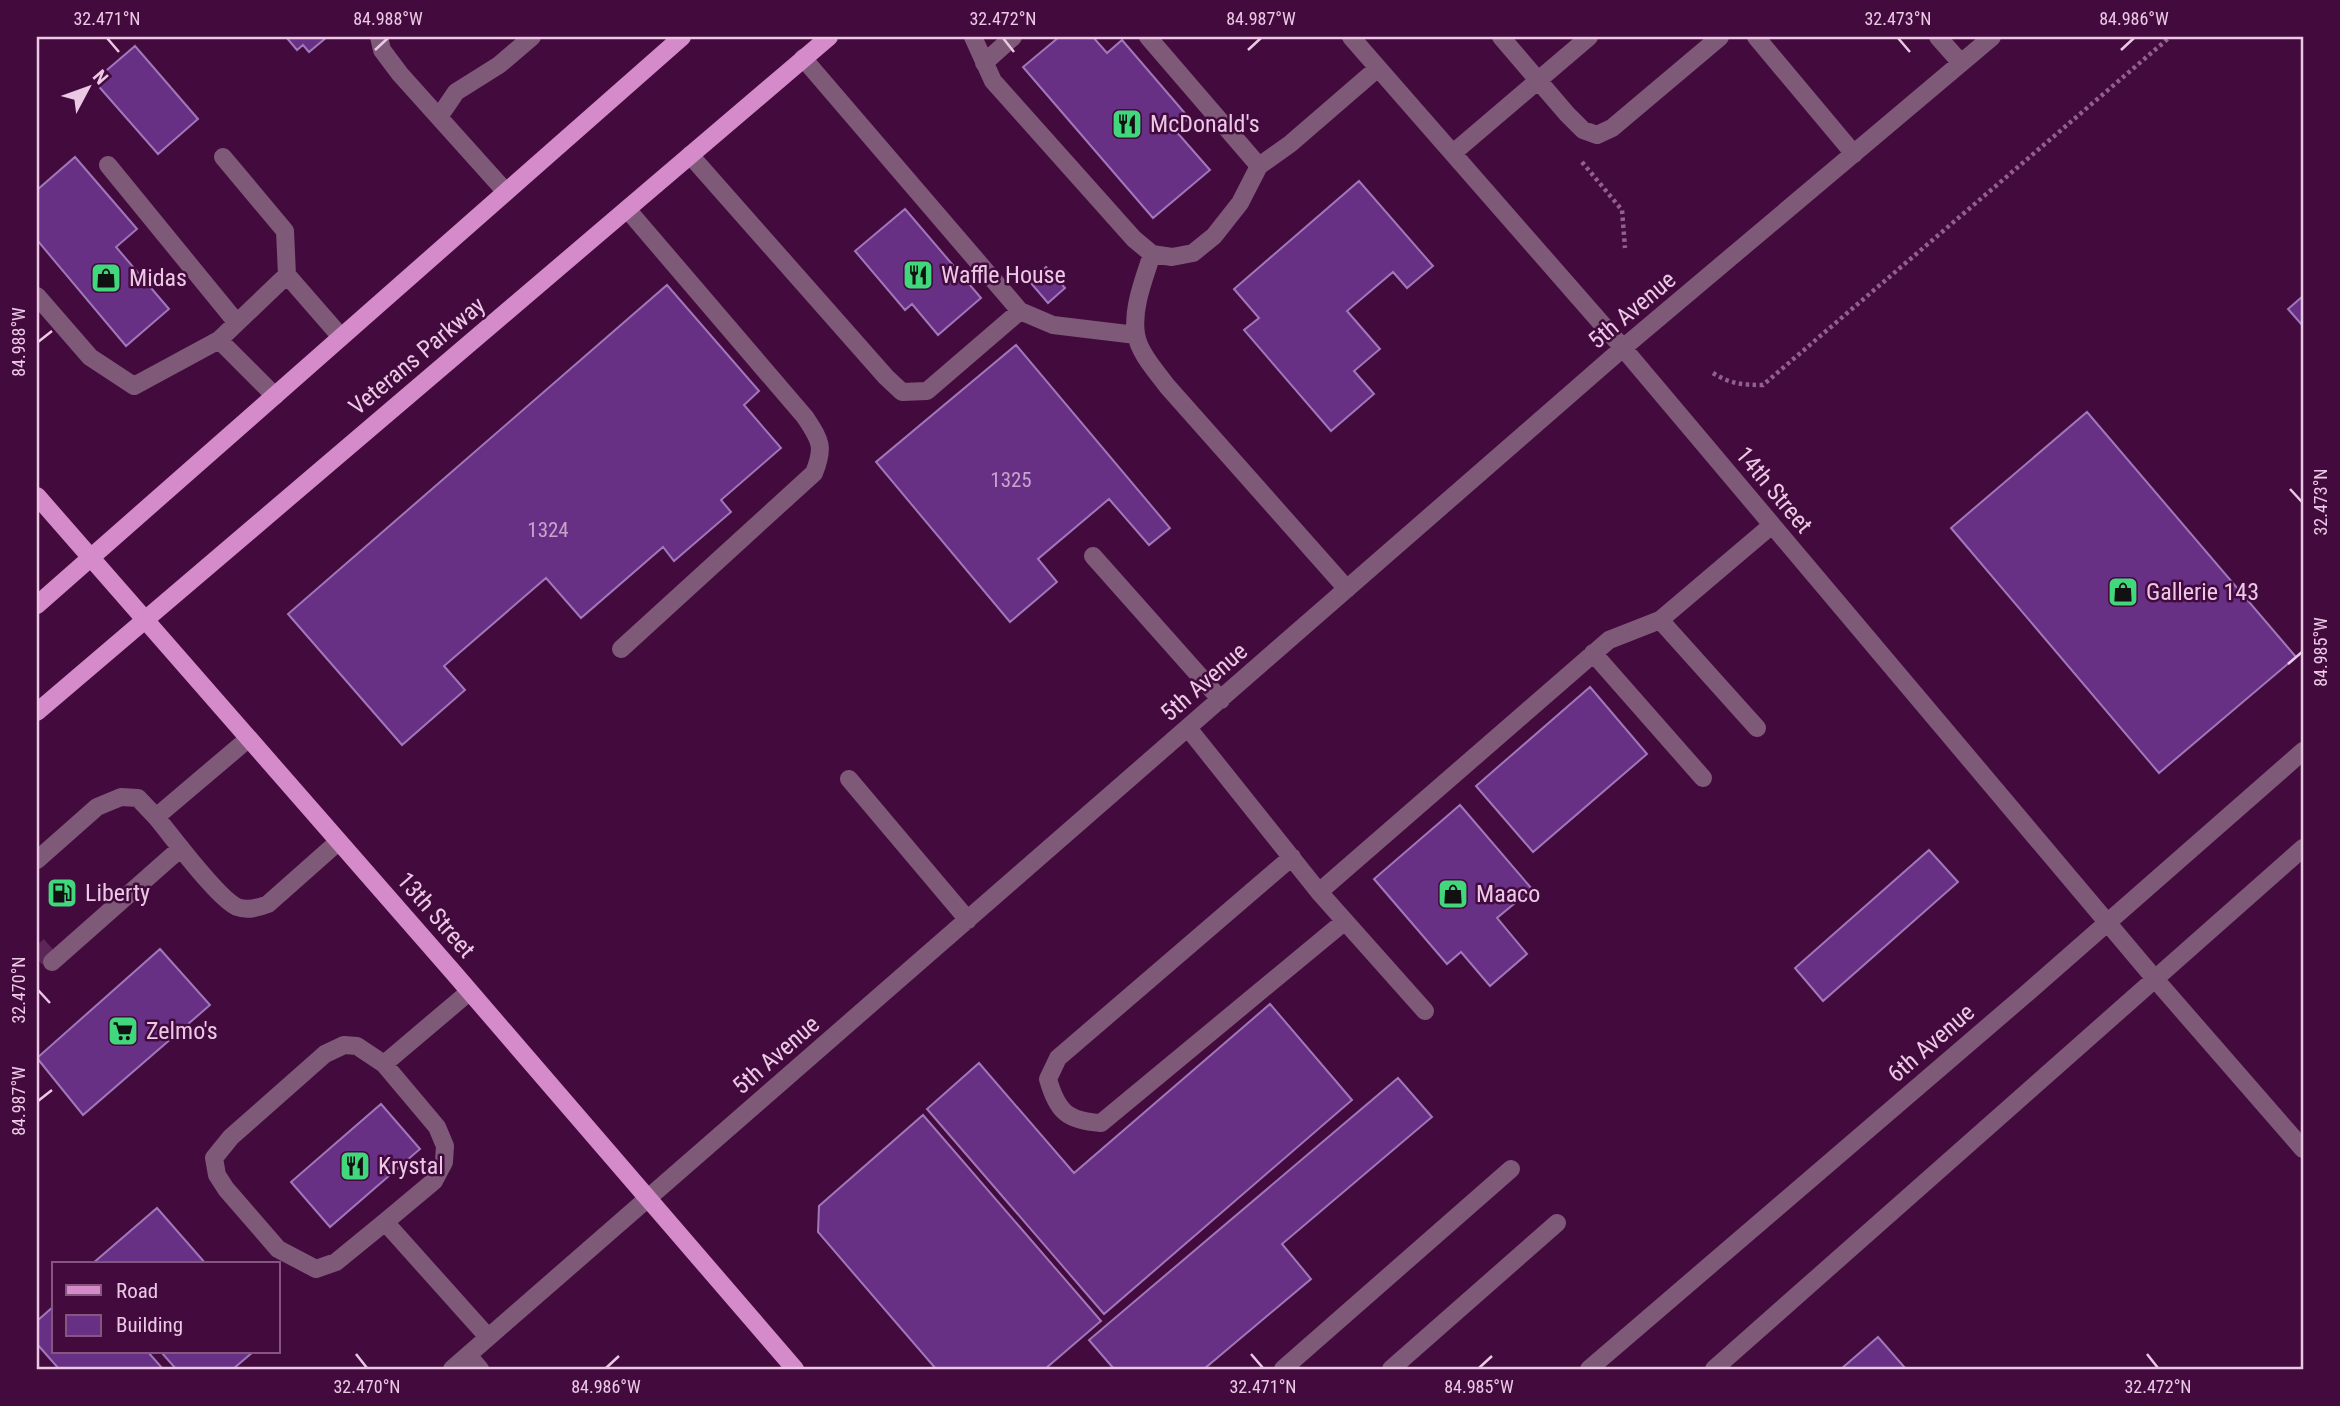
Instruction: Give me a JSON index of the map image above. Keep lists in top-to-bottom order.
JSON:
{
  "streets": {
    "main road": ["Veterans Parkway", "13th Street"],
    "street": ["5th Avenue", "14th Street", "6th Avenue"]
  },
  "crossings": [
    ["5th Avenue", "14th Street"],
    ["5th Avenue", "13th Street"],
    ["Veterans Parkway", "13th Street"],
    ["14th Street", "6th Avenue"]
  ],
  "places": {
    "restaurant": ["McDonald's", "Waffle House", "Krystal"],
    "shop": ["Midas", "Gallerie 143", "Maaco"],
    "fuel station": ["Liberty"],
    "supermarket": ["Zelmo's"]
  },
  "house_numbers": ["1325", "1324"],
  "legend": ["Road", "Building"],
  "north": "top right",
  "coordinates": [
    "32.471°N",
    "84.988°W",
    "32.472°N",
    "84.987°W",
    "32.473°N",
    "84.986°W",
    "84.985°W",
    "32.470°N"
  ]
}
